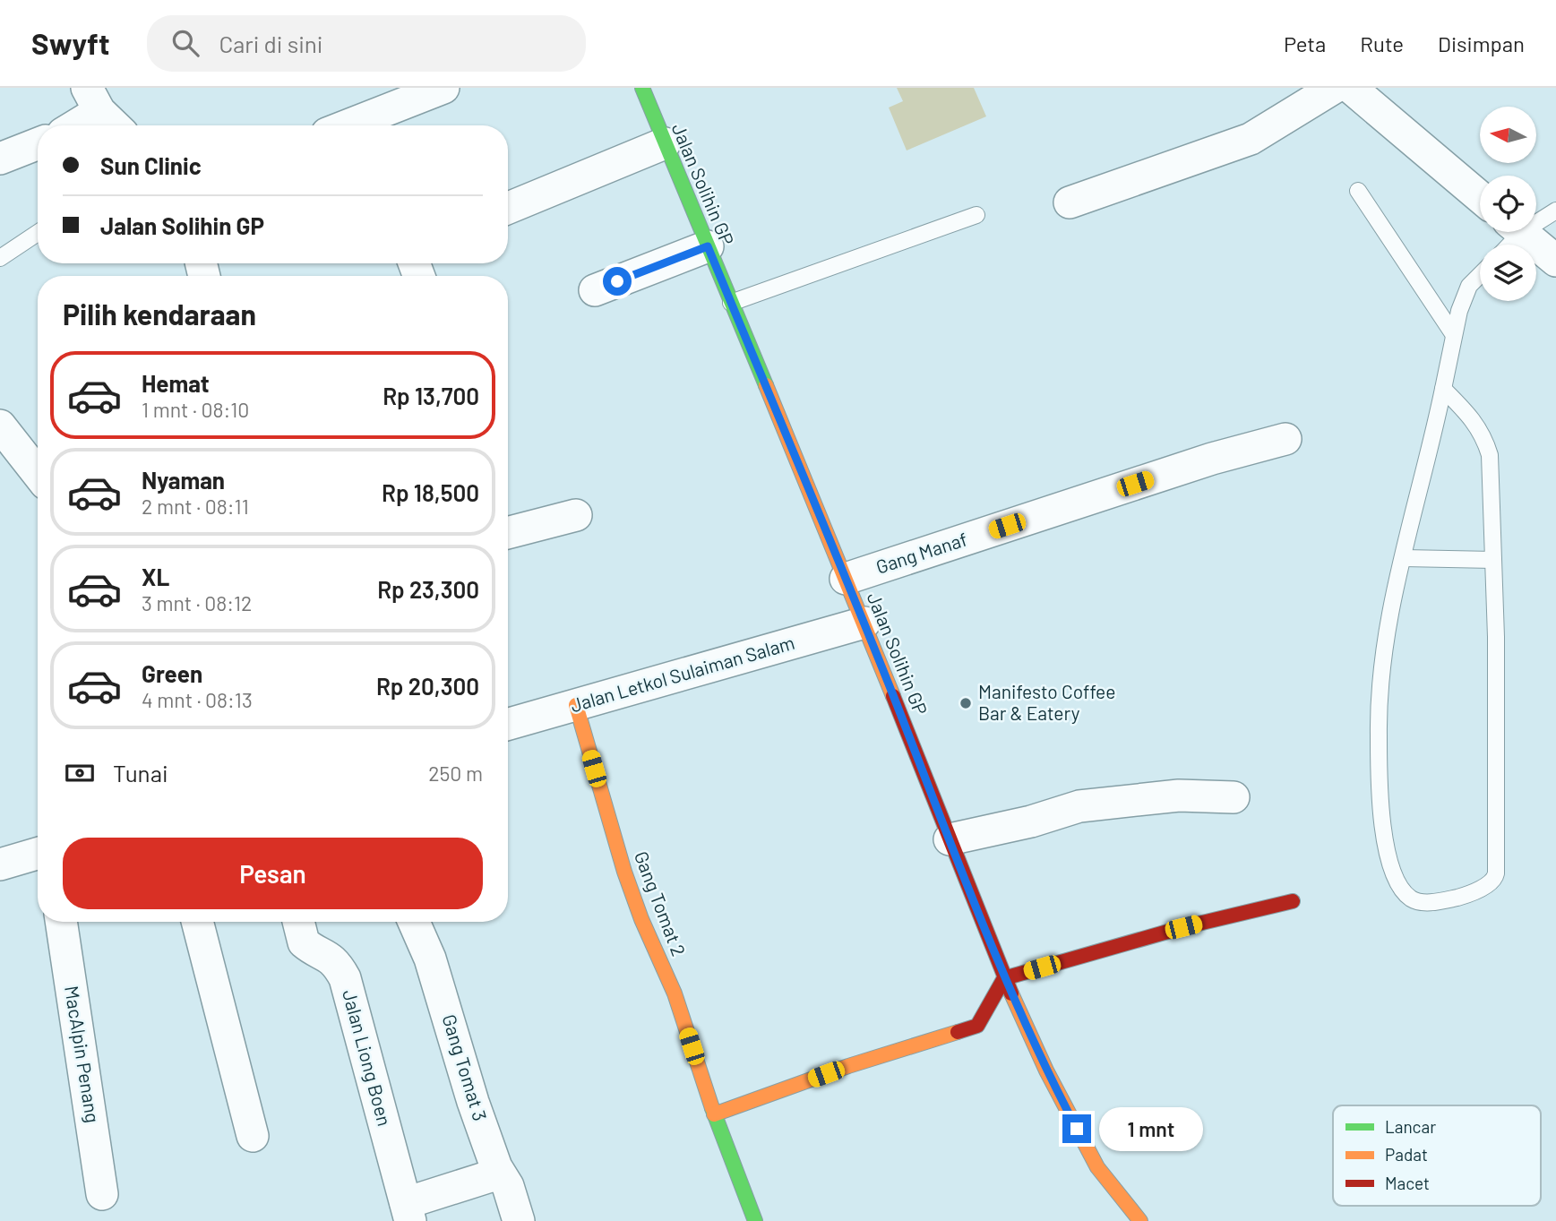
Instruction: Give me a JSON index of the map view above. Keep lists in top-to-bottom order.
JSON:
{
  "streets": {
    "main road": ["Jalan Solihin GP", "Gang Tomat 2"],
    "street": [
      "Gang Manaf",
      "Jalan Letkol Sulaiman Salam",
      "MacAlpin Penang",
      "Jalan Liong Boen",
      "Gang Tomat 3"
    ]
  },
  "crossings": [
    ["Jalan Solihin GP", "Gang Manaf"],
    ["Jalan Solihin GP", "Jalan Letkol Sulaiman Salam"],
    ["Jalan Letkol Sulaiman Salam", "Gang Tomat 2"]
  ],
  "places": ["Manifesto Coffee Bar & Eatery"],
  "legend": ["Lancar", "Padat", "Macet"],
  "north": "left",
  "page": {
    "header": "Swyft",
    "search": "Cari di sini",
    "nav": ["Peta", "Rute", "Disimpan"],
    "banner": ["Sun Clinic", "Jalan Solihin GP"],
    "heading": "Pilih kendaraan",
    "list": [
      {
        "name": "Hemat",
        "note": "1 mnt · 08:10",
        "value": "Rp 13,700"
      },
      {
        "name": "Nyaman",
        "note": "2 mnt · 08:11",
        "value": "Rp 18,500"
      },
      {
        "name": "XL",
        "note": "3 mnt · 08:12",
        "value": "Rp 23,300"
      },
      {
        "name": "Green",
        "note": "4 mnt · 08:13",
        "value": "Rp 20,300"
      }
    ],
    "pay": ["Tunai", "250 m"],
    "buttons": "Pesan",
    "bubble": "1 mnt"
  }
}
